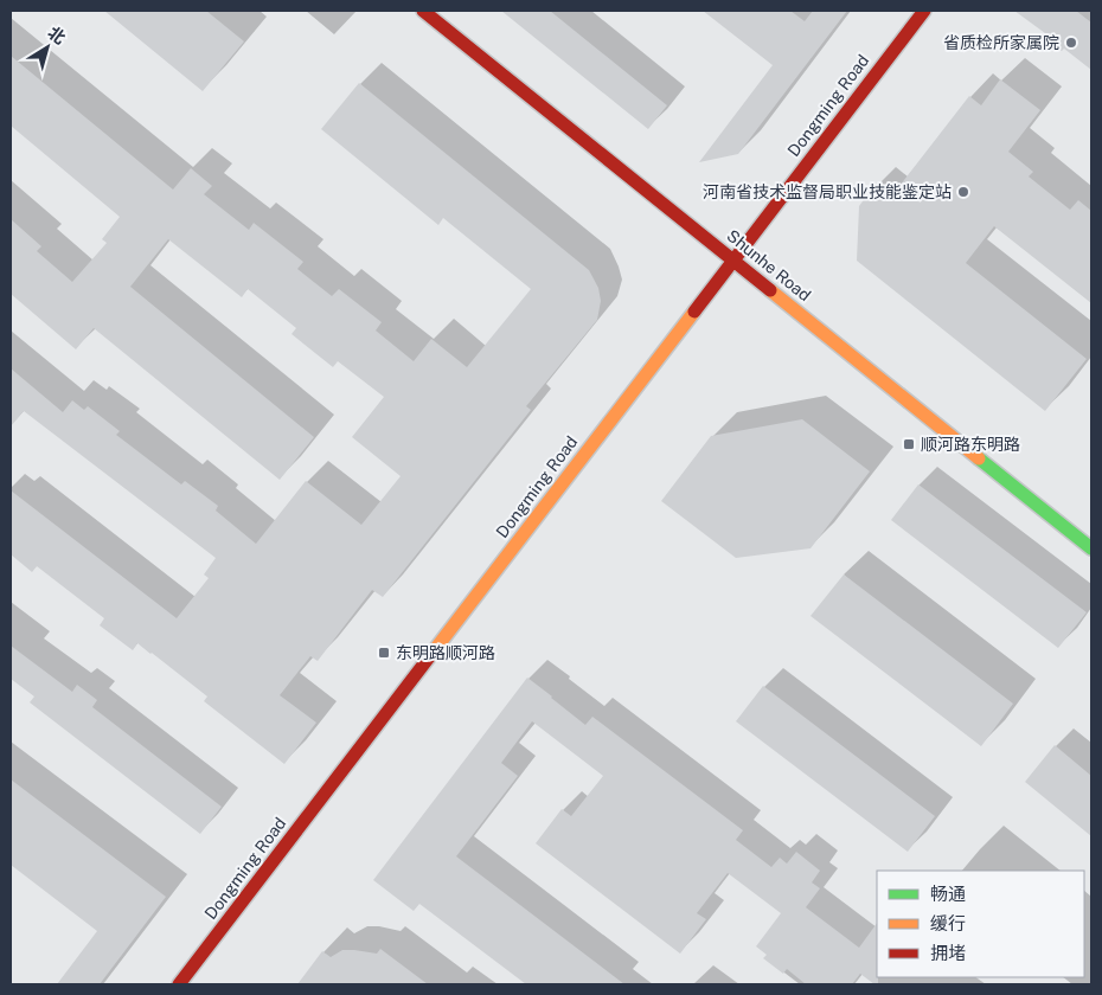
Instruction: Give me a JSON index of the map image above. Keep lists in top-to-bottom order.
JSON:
{
  "streets": {
    "street": ["Dongming Road", "Shunhe Road"]
  },
  "crossings": [
    ["Dongming Road", "Shunhe Road"]
  ],
  "places": {
    "other": ["省质检所家属院", "河南省技术监督局职业技能鉴定站"],
    "transit": ["顺河路东明路", "东明路顺河路"]
  },
  "legend": ["畅通", "缓行", "拥堵"],
  "north": "top right"
}
